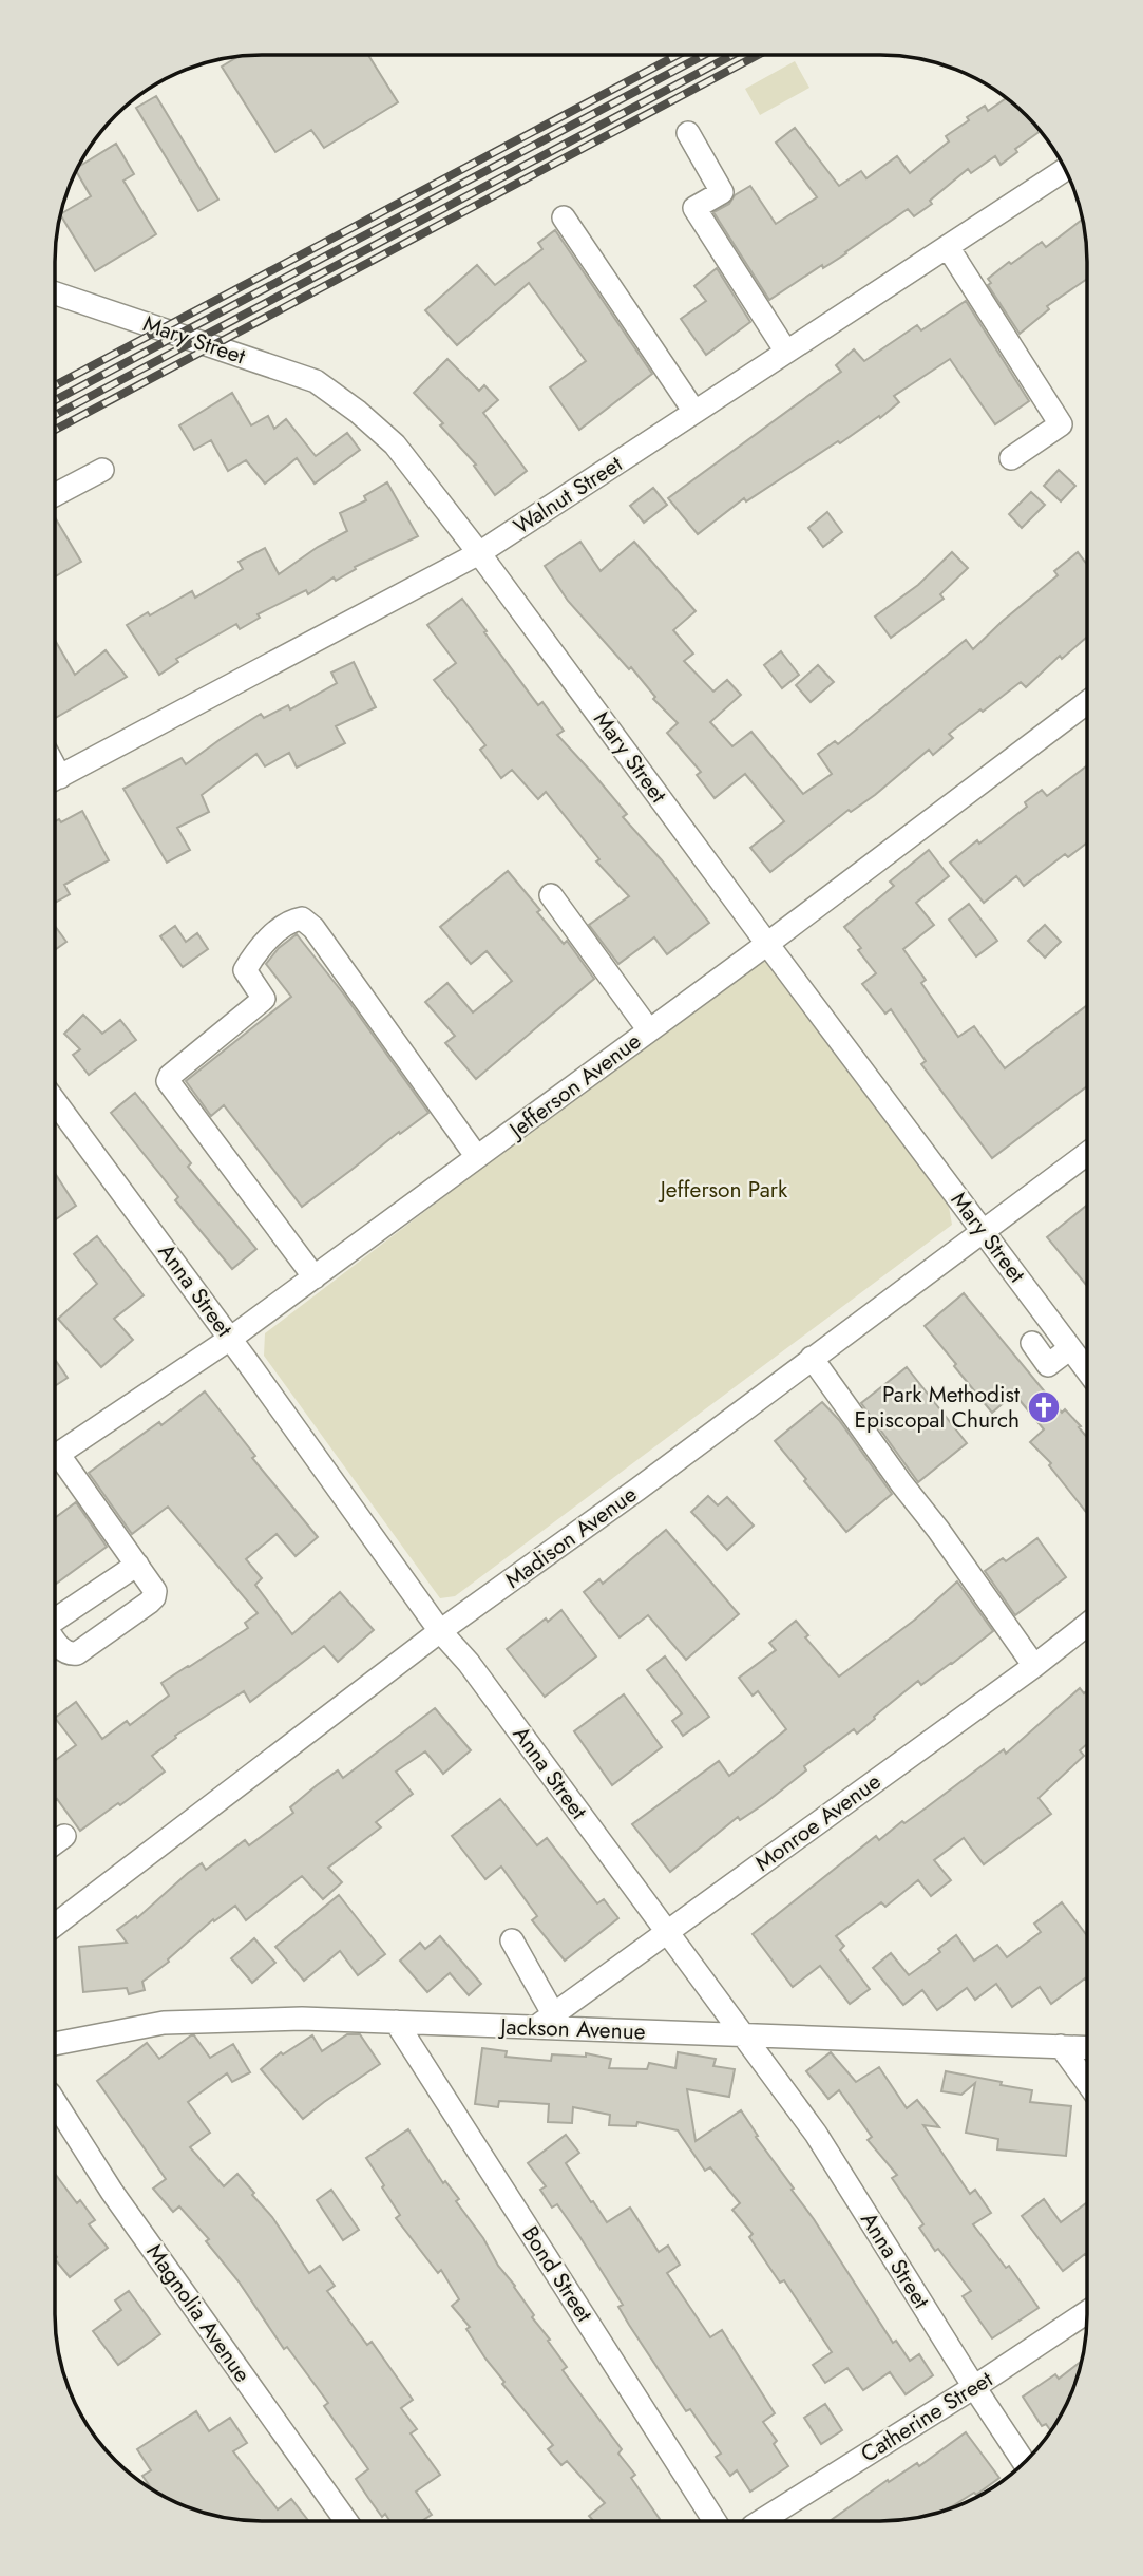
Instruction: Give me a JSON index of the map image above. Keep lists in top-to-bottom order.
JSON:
{
  "streets": {
    "street": [
      "Mary Street",
      "Walnut Street",
      "Jefferson Avenue",
      "Anna Street",
      "Madison Avenue",
      "Monroe Avenue",
      "Jackson Avenue",
      "Bond Street",
      "Magnolia Avenue",
      "Catherine Street"
    ]
  },
  "crossings": [
    ["Mary Street", "Walnut Street"],
    ["Mary Street", "Jefferson Avenue"],
    ["Mary Street", "Madison Avenue"],
    ["Jefferson Avenue", "Anna Street"],
    ["Anna Street", "Madison Avenue"],
    ["Anna Street", "Monroe Avenue"],
    ["Anna Street", "Jackson Avenue"],
    ["Anna Street", "Catherine Street"],
    ["Monroe Avenue", "Jackson Avenue"],
    ["Jackson Avenue", "Bond Street"]
  ],
  "parks": ["Jefferson Park"],
  "places": {
    "church": ["Park Methodist Episcopal Church"]
  }
}
